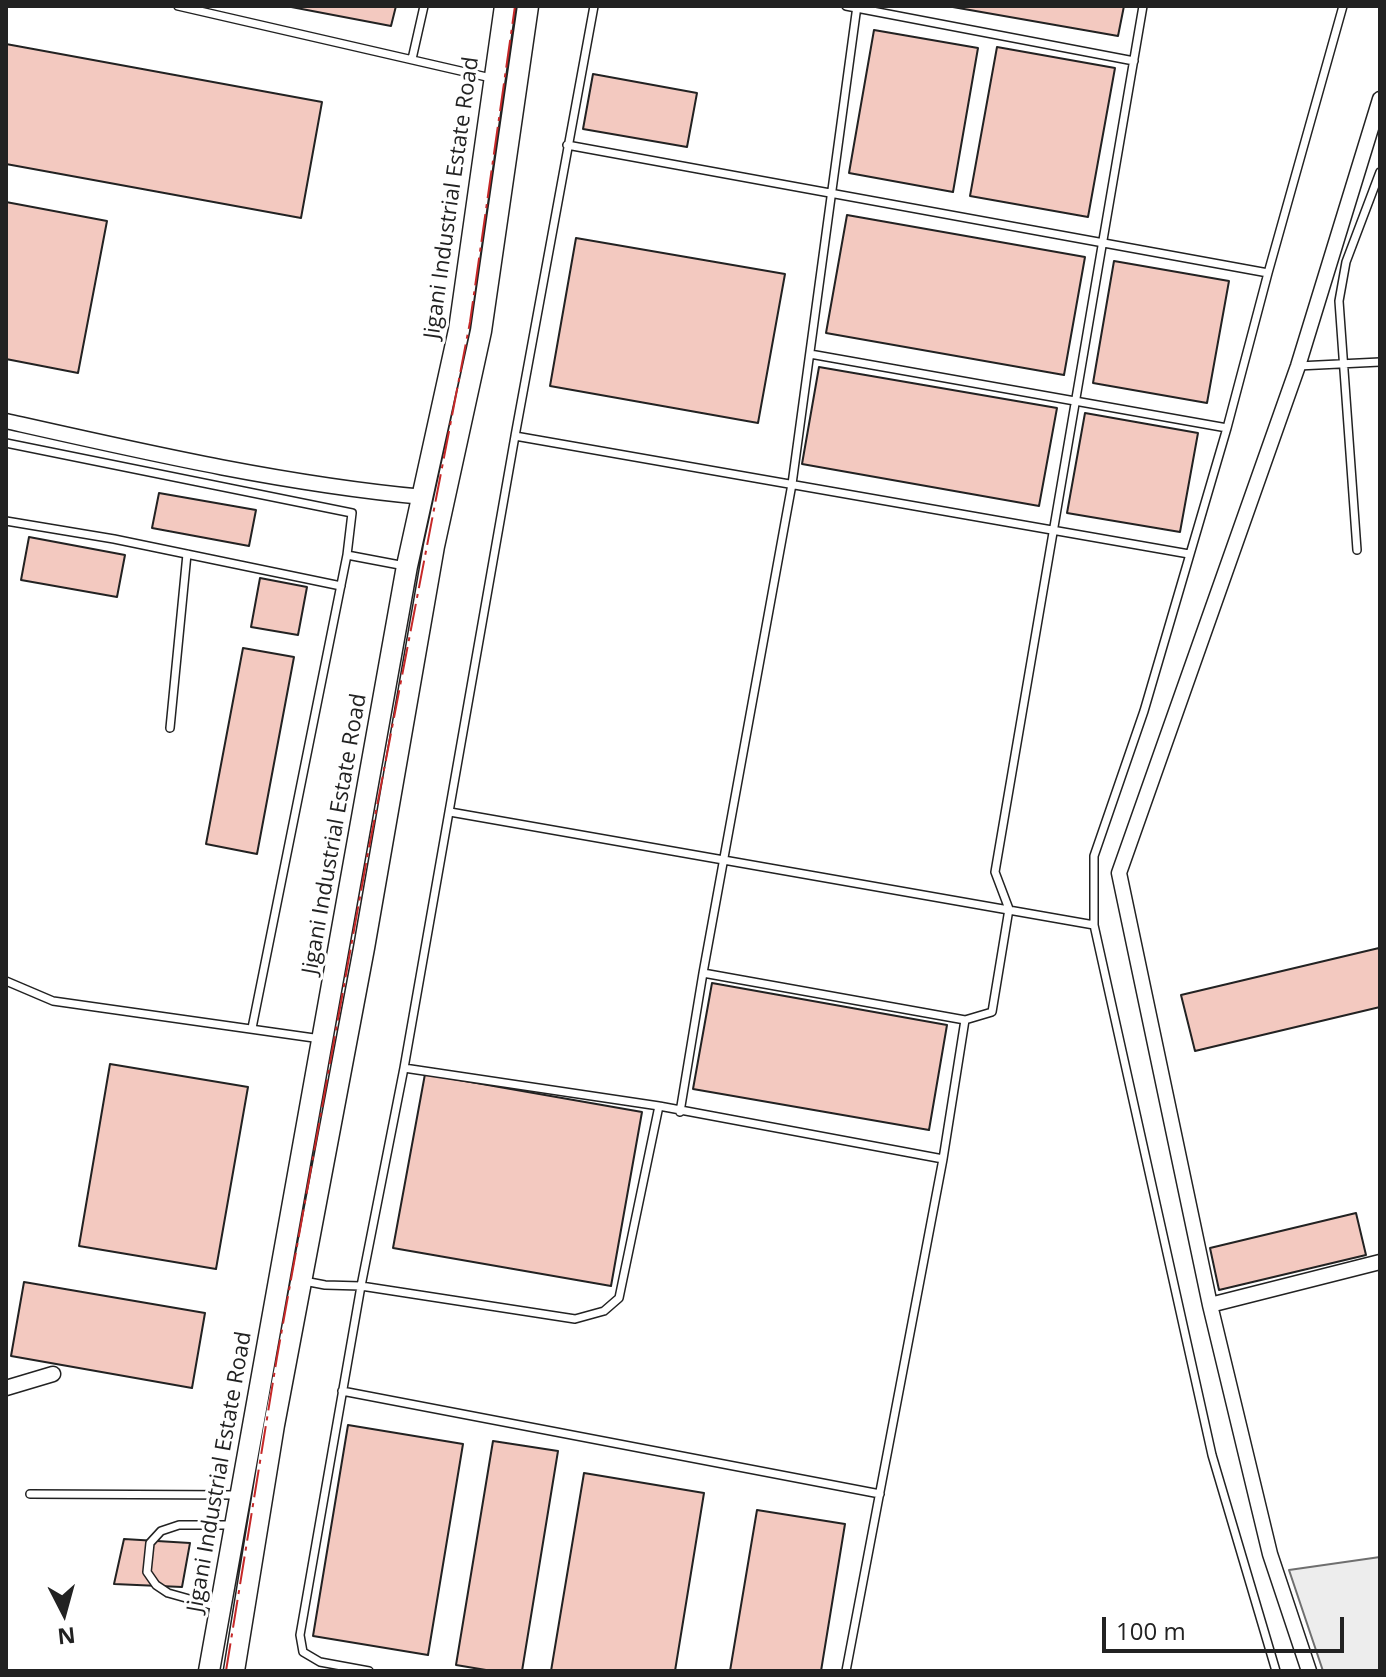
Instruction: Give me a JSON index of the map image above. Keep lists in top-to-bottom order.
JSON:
{
  "streets": {
    "main road": ["Jigani Industrial Estate Road"]
  },
  "scale_bar": "100 m",
  "north": "bottom"
}
